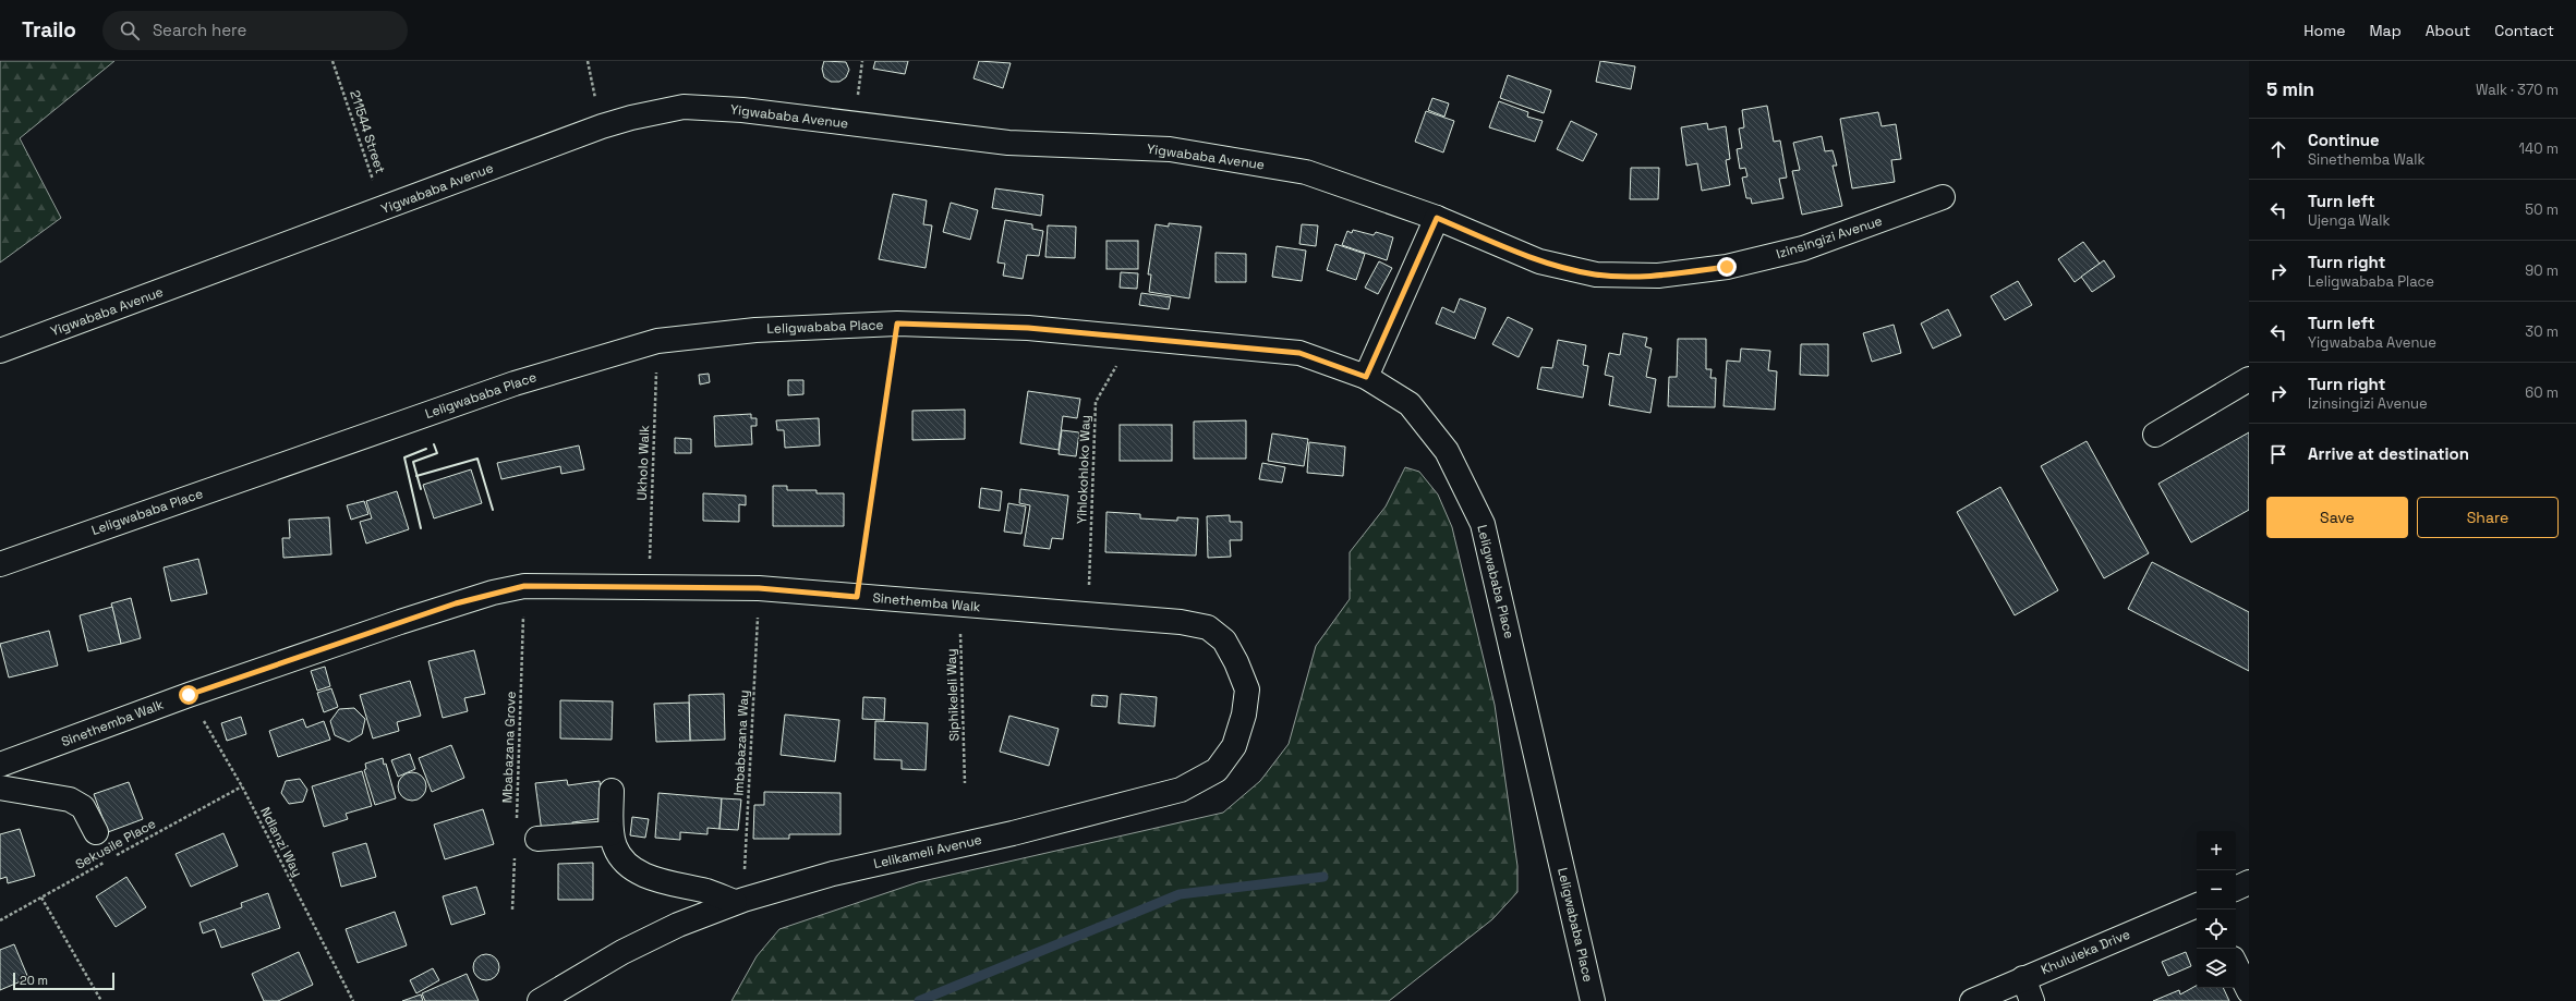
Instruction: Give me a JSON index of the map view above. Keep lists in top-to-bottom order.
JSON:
{
  "streets": {
    "street": [
      "Yigwababa Avenue",
      "Izinsingizi Avenue",
      "Leligwababa Place",
      "Sinethemba Walk",
      "Lelikameli Avenue",
      "Khululeka Drive"
    ],
    "path": [
      "211544 Street",
      "Ukholo Walk",
      "Yihlokohloko Way",
      "Siphikeleli Way",
      "Imbabazana Way",
      "Mbabazana Grove",
      "Ndlanzi Way",
      "Sekusile Place"
    ]
  },
  "crossings": [
    ["Yigwababa Avenue", "211544 Street"],
    ["Yigwababa Avenue", "Izinsingizi Avenue"],
    ["Leligwababa Place", "Ukholo Walk"],
    ["Leligwababa Place", "Yihlokohloko Way"],
    ["Ukholo Walk", "Sinethemba Walk"],
    ["Yihlokohloko Way", "Sinethemba Walk"],
    ["Sinethemba Walk", "Siphikeleli Way"],
    ["Sinethemba Walk", "Imbabazana Way"],
    ["Sinethemba Walk", "Mbabazana Grove"],
    ["Sinethemba Walk", "Ndlanzi Way"],
    ["Sinethemba Walk", "Lelikameli Avenue"],
    ["Imbabazana Way", "Lelikameli Avenue"],
    ["Ndlanzi Way", "Sekusile Place"]
  ],
  "scale_bar": "20 m",
  "page": {
    "header": "Trailo",
    "search": "Search here",
    "nav": [
      "Home",
      "Map",
      "About",
      "Contact"
    ],
    "heading": ["5 min", "Walk · 370 m"],
    "list": [
      ["Continue", "Sinethemba Walk", "140 m"],
      ["Turn left", "Ujenga Walk", "50 m"],
      ["Turn right", "Leligwababa Place", "90 m"],
      ["Turn left", "Yigwababa Avenue", "30 m"],
      ["Turn right", "Izinsingizi Avenue", "60 m"],
      "Arrive at destination"
    ],
    "buttons": ["Save", "Share"],
    "map_buttons": ["+", "−"],
    "scale": "20 m"
  }
}
